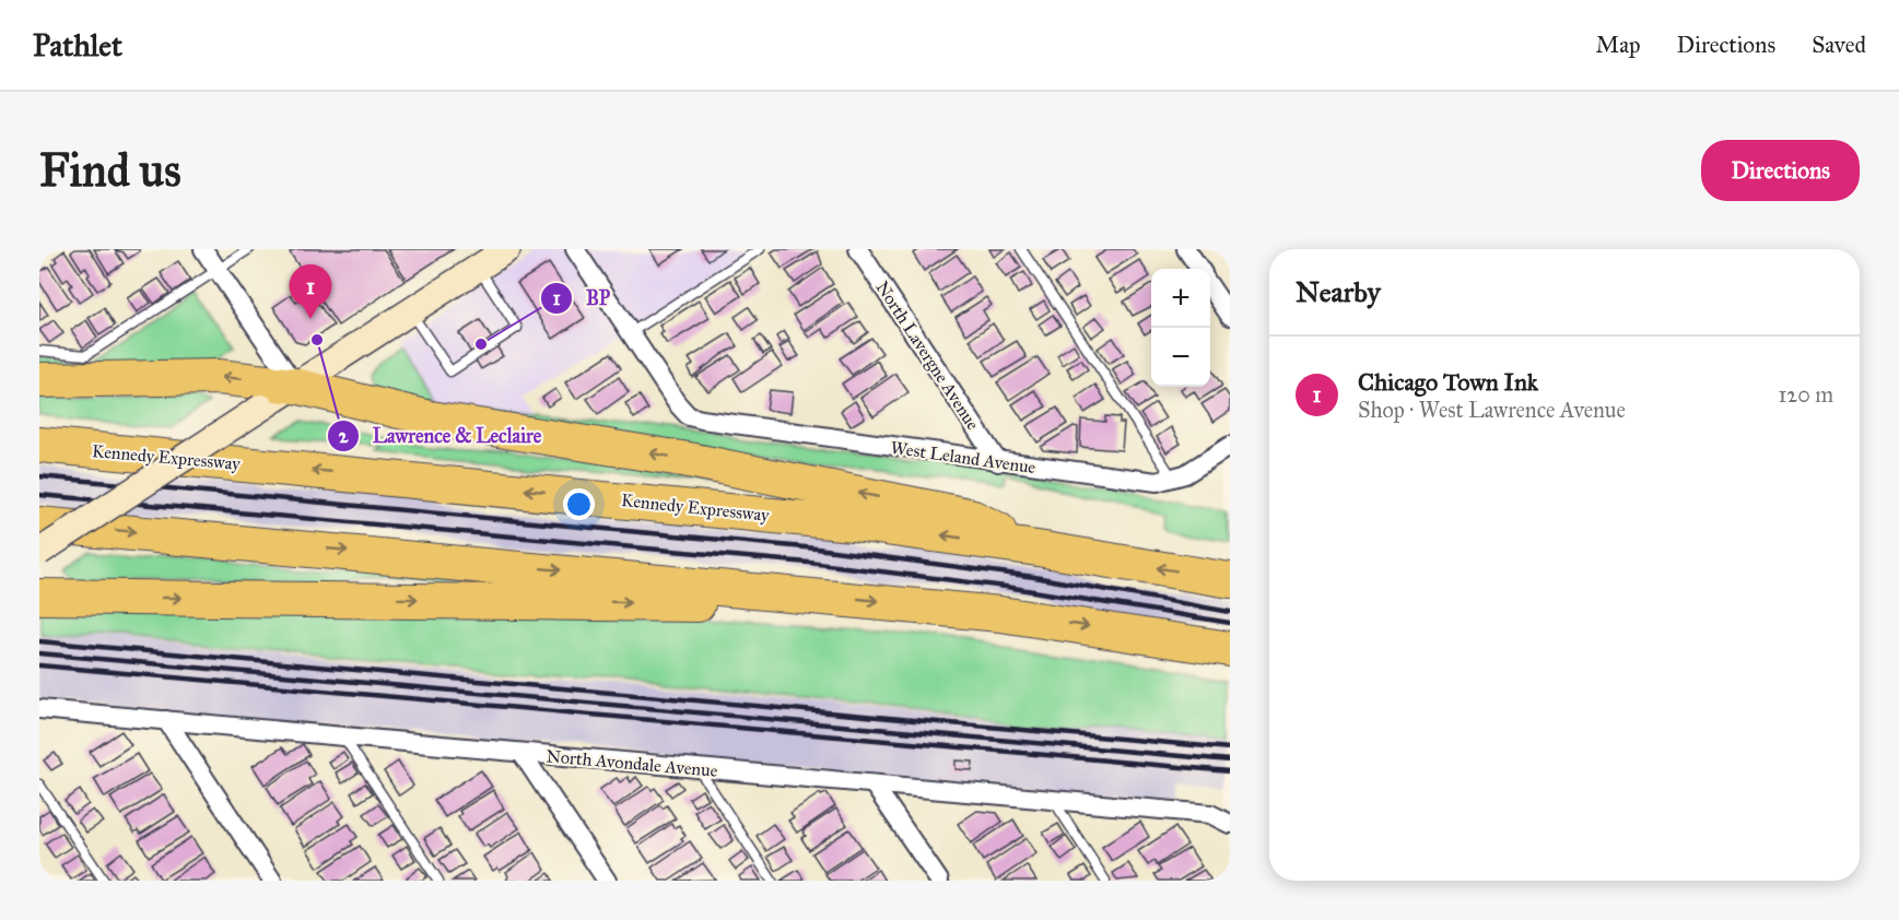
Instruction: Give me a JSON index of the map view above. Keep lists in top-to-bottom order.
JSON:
{
  "streets": {
    "highway": ["Kennedy Expressway"],
    "street": ["North Lavergne Avenue", "West Leland Avenue", "North Avondale Avenue"]
  },
  "crossings": [
    ["North Lavergne Avenue", "West Leland Avenue"]
  ],
  "places": ["Lawrence & Leclaire", "BP"],
  "page": {
    "header": "Pathlet",
    "nav": ["Map", "Directions", "Saved"],
    "buttons": "Directions",
    "title": "Find us",
    "heading": "Nearby",
    "pins": "1",
    "map_buttons": ["+", "−"],
    "list": [
      {
        "mark": "1",
        "name": "Chicago Town Ink",
        "note": "Shop · West Lawrence Avenue",
        "value": "120 m"
      }
    ]
  }
}
